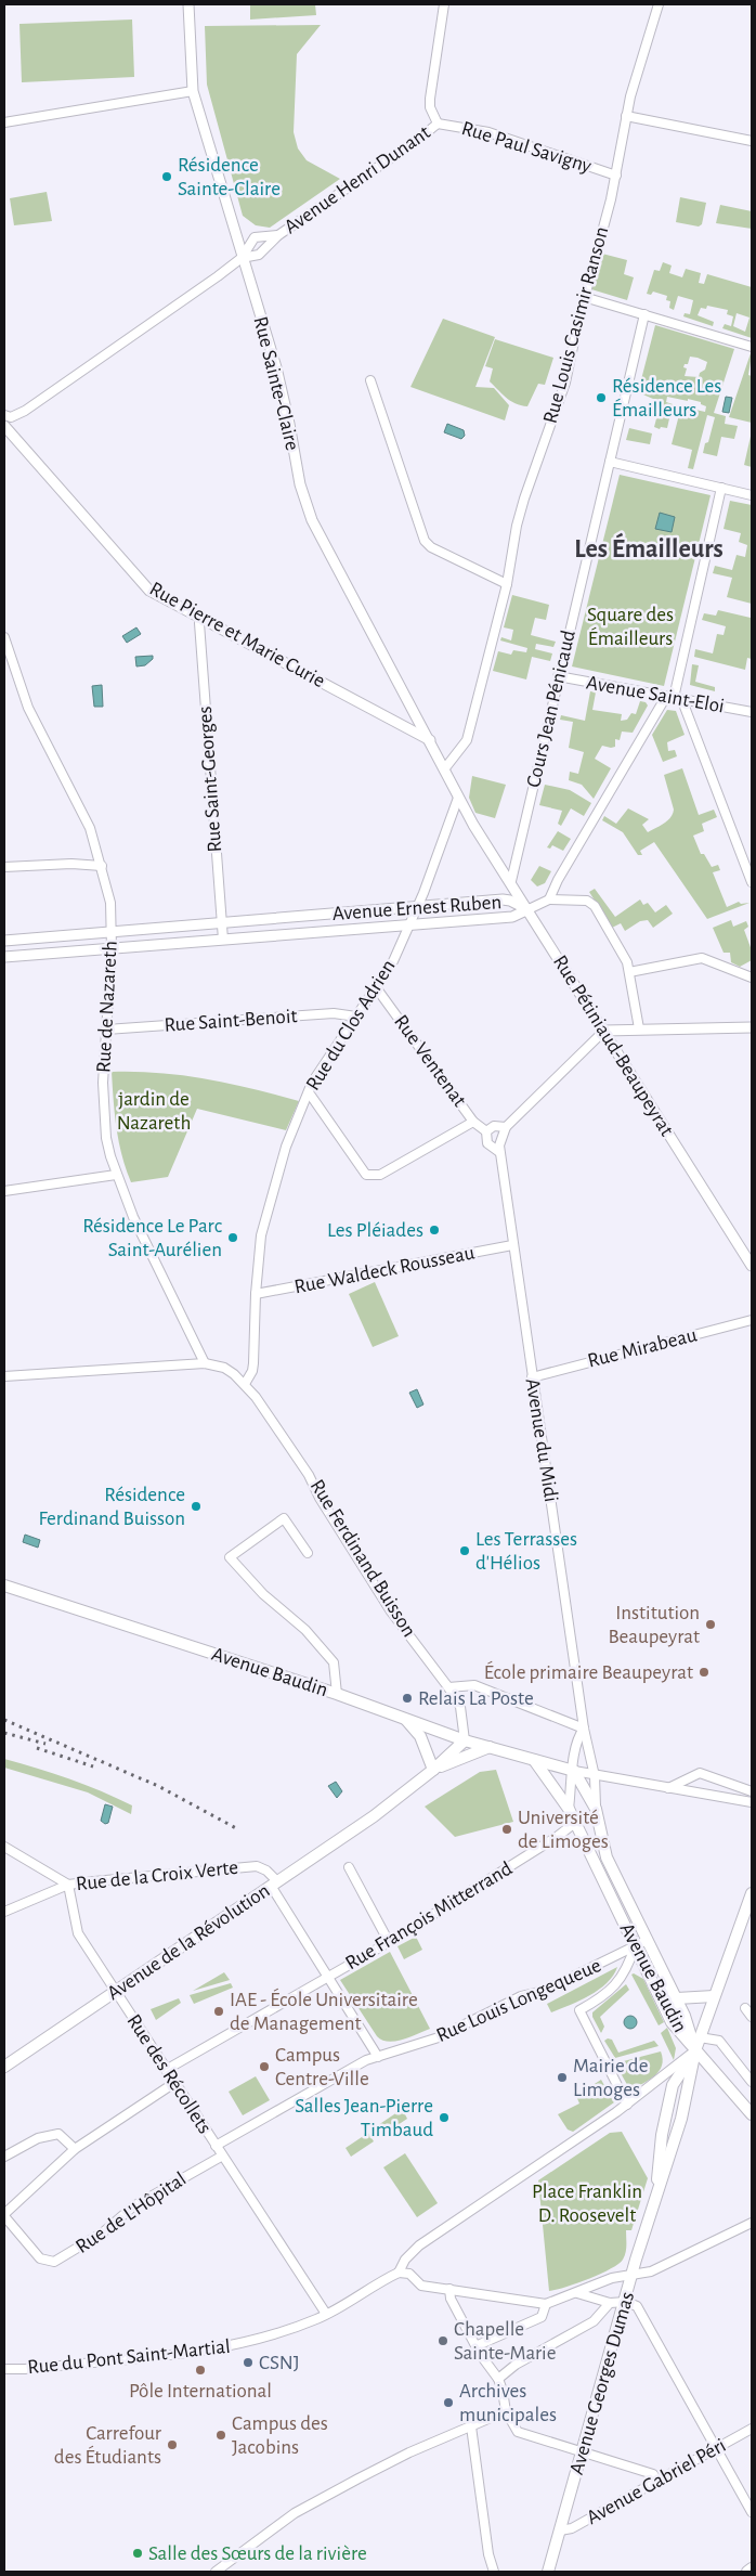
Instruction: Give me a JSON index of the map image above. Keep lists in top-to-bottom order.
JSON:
{
  "streets": {
    "main road": ["Avenue Baudin", "Avenue de la Révolution", "Avenue Georges Dumas"],
    "street": [
      "Rue Paul Savigny",
      "Avenue Henri Dunant",
      "Rue Louis Casimir Ranson",
      "Rue Sainte-Claire",
      "Rue Pierre et Marie Curie",
      "Avenue Saint-Eloi",
      "Cours Jean Pénicaud",
      "Rue Saint-Georges",
      "Avenue Ernest Ruben",
      "Rue de Nazareth",
      "Rue Saint-Benoit",
      "Rue du Clos Adrien",
      "Rue Pétiniaud-Beaupeyrat",
      "Rue Ventenat",
      "Rue Waldeck Rousseau",
      "Rue Mirabeau",
      "Avenue du Midi",
      "Rue Ferdinand Buisson",
      "Rue de la Croix Verte",
      "Rue François Mitterrand",
      "Rue Louis Longequeue",
      "Rue des Récollets",
      "Rue de L'Hôpital",
      "Rue du Pont Saint-Martial",
      "Avenue Gabriel Péri"
    ]
  },
  "crossings": [
    ["Rue Paul Savigny", "Avenue Henri Dunant"],
    ["Rue Paul Savigny", "Rue Louis Casimir Ranson"],
    ["Avenue Henri Dunant", "Rue Sainte-Claire"],
    ["Rue Louis Casimir Ranson", "Rue Sainte-Claire"],
    ["Rue Louis Casimir Ranson", "Rue Pétiniaud-Beaupeyrat"],
    ["Rue Sainte-Claire", "Rue Pierre et Marie Curie"],
    ["Rue Sainte-Claire", "Rue Pétiniaud-Beaupeyrat"],
    ["Rue Pierre et Marie Curie", "Rue Saint-Georges"],
    ["Avenue Saint-Eloi", "Cours Jean Pénicaud"],
    ["Cours Jean Pénicaud", "Rue Pétiniaud-Beaupeyrat"],
    ["Rue Saint-Georges", "Avenue Ernest Ruben"],
    ["Avenue Ernest Ruben", "Rue de Nazareth"],
    ["Avenue Ernest Ruben", "Rue du Clos Adrien"],
    ["Avenue Ernest Ruben", "Rue Pétiniaud-Beaupeyrat"],
    ["Rue de Nazareth", "Rue Saint-Benoit"],
    ["Rue Saint-Benoit", "Rue du Clos Adrien"],
    ["Rue du Clos Adrien", "Rue Pétiniaud-Beaupeyrat"],
    ["Rue du Clos Adrien", "Rue Ventenat"],
    ["Rue du Clos Adrien", "Rue Waldeck Rousseau"],
    ["Rue du Clos Adrien", "Rue Ferdinand Buisson"],
    ["Rue Waldeck Rousseau", "Avenue du Midi"],
    ["Rue Mirabeau", "Avenue du Midi"],
    ["Avenue du Midi", "Avenue Baudin"],
    ["Rue Ferdinand Buisson", "Avenue Baudin"],
    ["Avenue Baudin", "Rue François Mitterrand"],
    ["Avenue Baudin", "Rue Louis Longequeue"],
    ["Avenue Baudin", "Avenue Georges Dumas"],
    ["Rue de la Croix Verte", "Avenue de la Révolution"],
    ["Rue de la Croix Verte", "Rue des Récollets"],
    ["Rue François Mitterrand", "Rue des Récollets"],
    ["Avenue de la Révolution", "Rue des Récollets"],
    ["Rue Louis Longequeue", "Rue des Récollets"],
    ["Rue des Récollets", "Rue de L'Hôpital"],
    ["Rue des Récollets", "Rue du Pont Saint-Martial"],
    ["Avenue Georges Dumas", "Avenue Gabriel Péri"]
  ],
  "districts": ["Les Émailleurs"],
  "parks": ["Square des Émailleurs", "jardin de Nazareth", "Place Franklin D. Roosevelt"],
  "places": [
    "Résidence Sainte-Claire",
    "Résidence Les Émailleurs",
    "Les Pléiades",
    "Résidence Le Parc Saint-Aurélien",
    "Résidence Ferdinand Buisson",
    "Les Terrasses d'Hélios",
    "Institution Beaupeyrat",
    "École primaire Beaupeyrat",
    "Relais La Poste",
    "Université de Limoges",
    "IAE - École Universitaire de Management",
    "Campus Centre-Ville",
    "Mairie de Limoges",
    "Salles Jean-Pierre Timbaud",
    "Chapelle Sainte-Marie",
    "CSNJ",
    "Pôle International",
    "Archives municipales",
    "Campus des Jacobins",
    "Carrefour des Étudiants",
    "Salle des Sœurs de la rivière"
  ]
}
